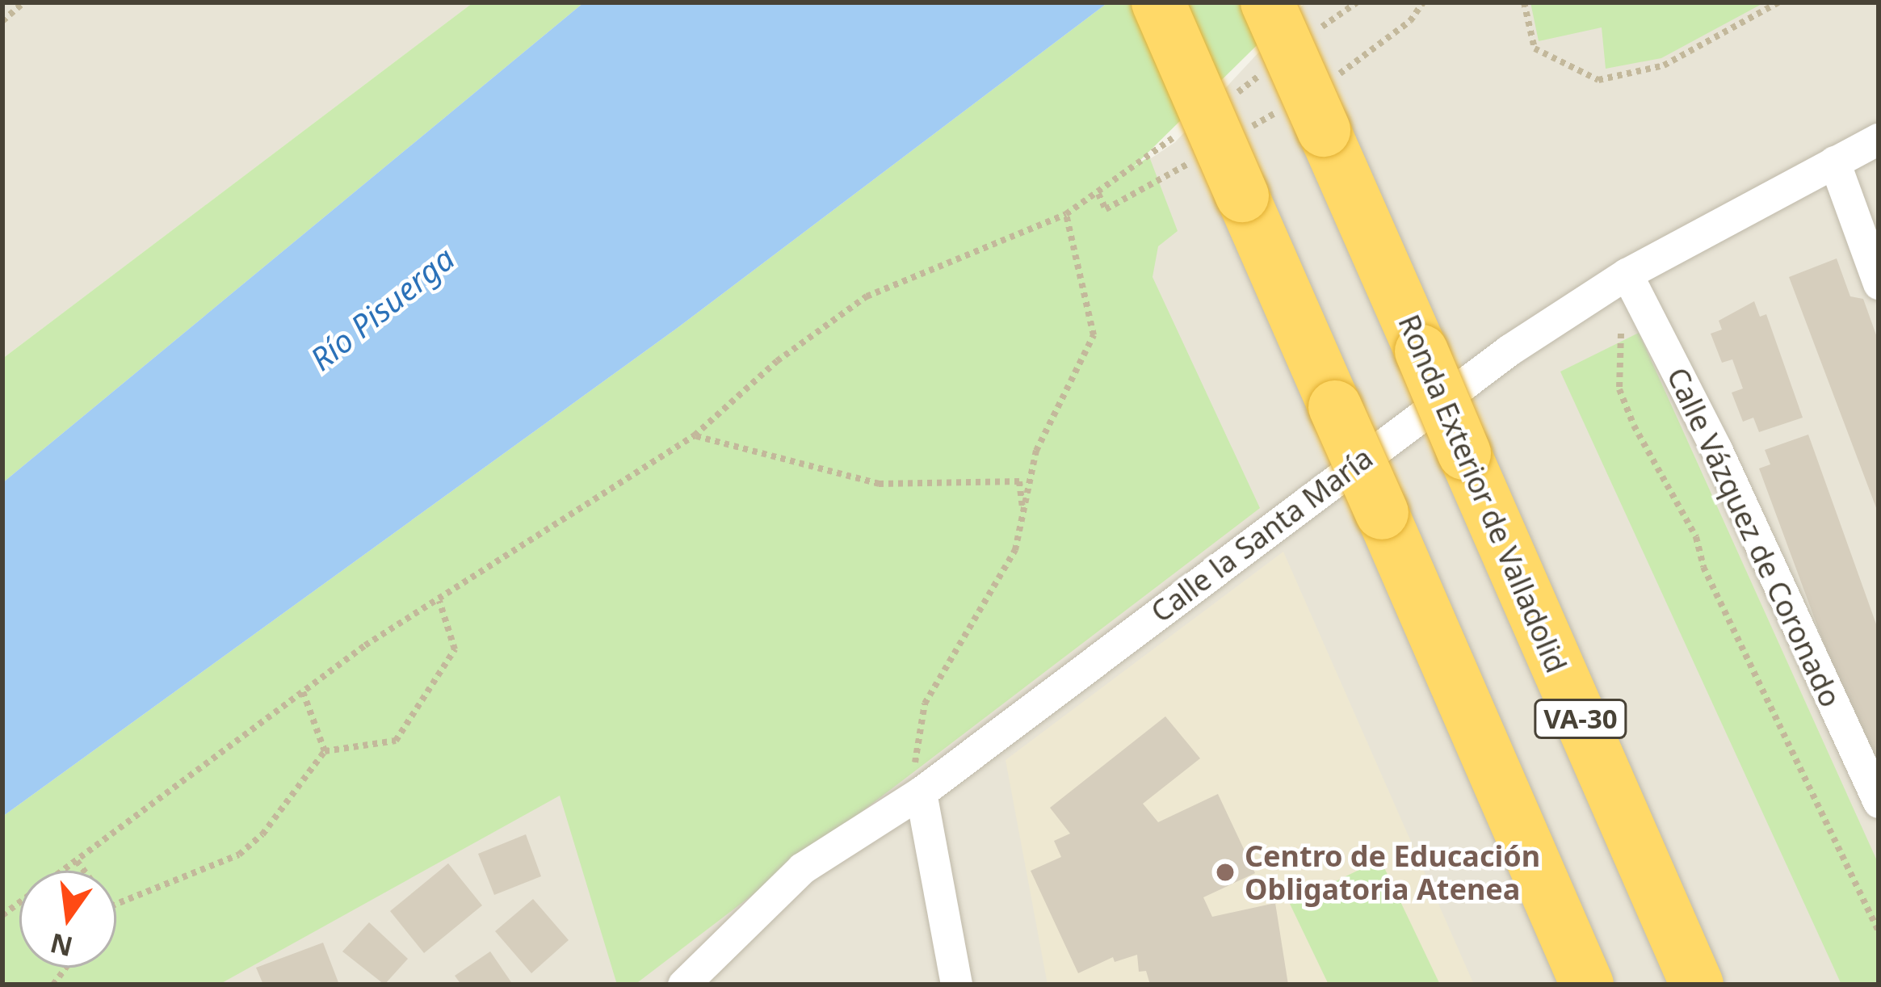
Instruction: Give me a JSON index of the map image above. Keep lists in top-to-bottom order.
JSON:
{
  "streets": {
    "highway": ["Ronda Exterior de Valladolid", "VA-30"],
    "street": ["Calle la Santa María", "Calle Vázquez de Coronado"]
  },
  "crossings": [
    ["Calle la Santa María", "Calle Vázquez de Coronado"]
  ],
  "water": ["Río Pisuerga"],
  "places": ["Centro de Educación Obligatoria Atenea"],
  "north": "bottom"
}
